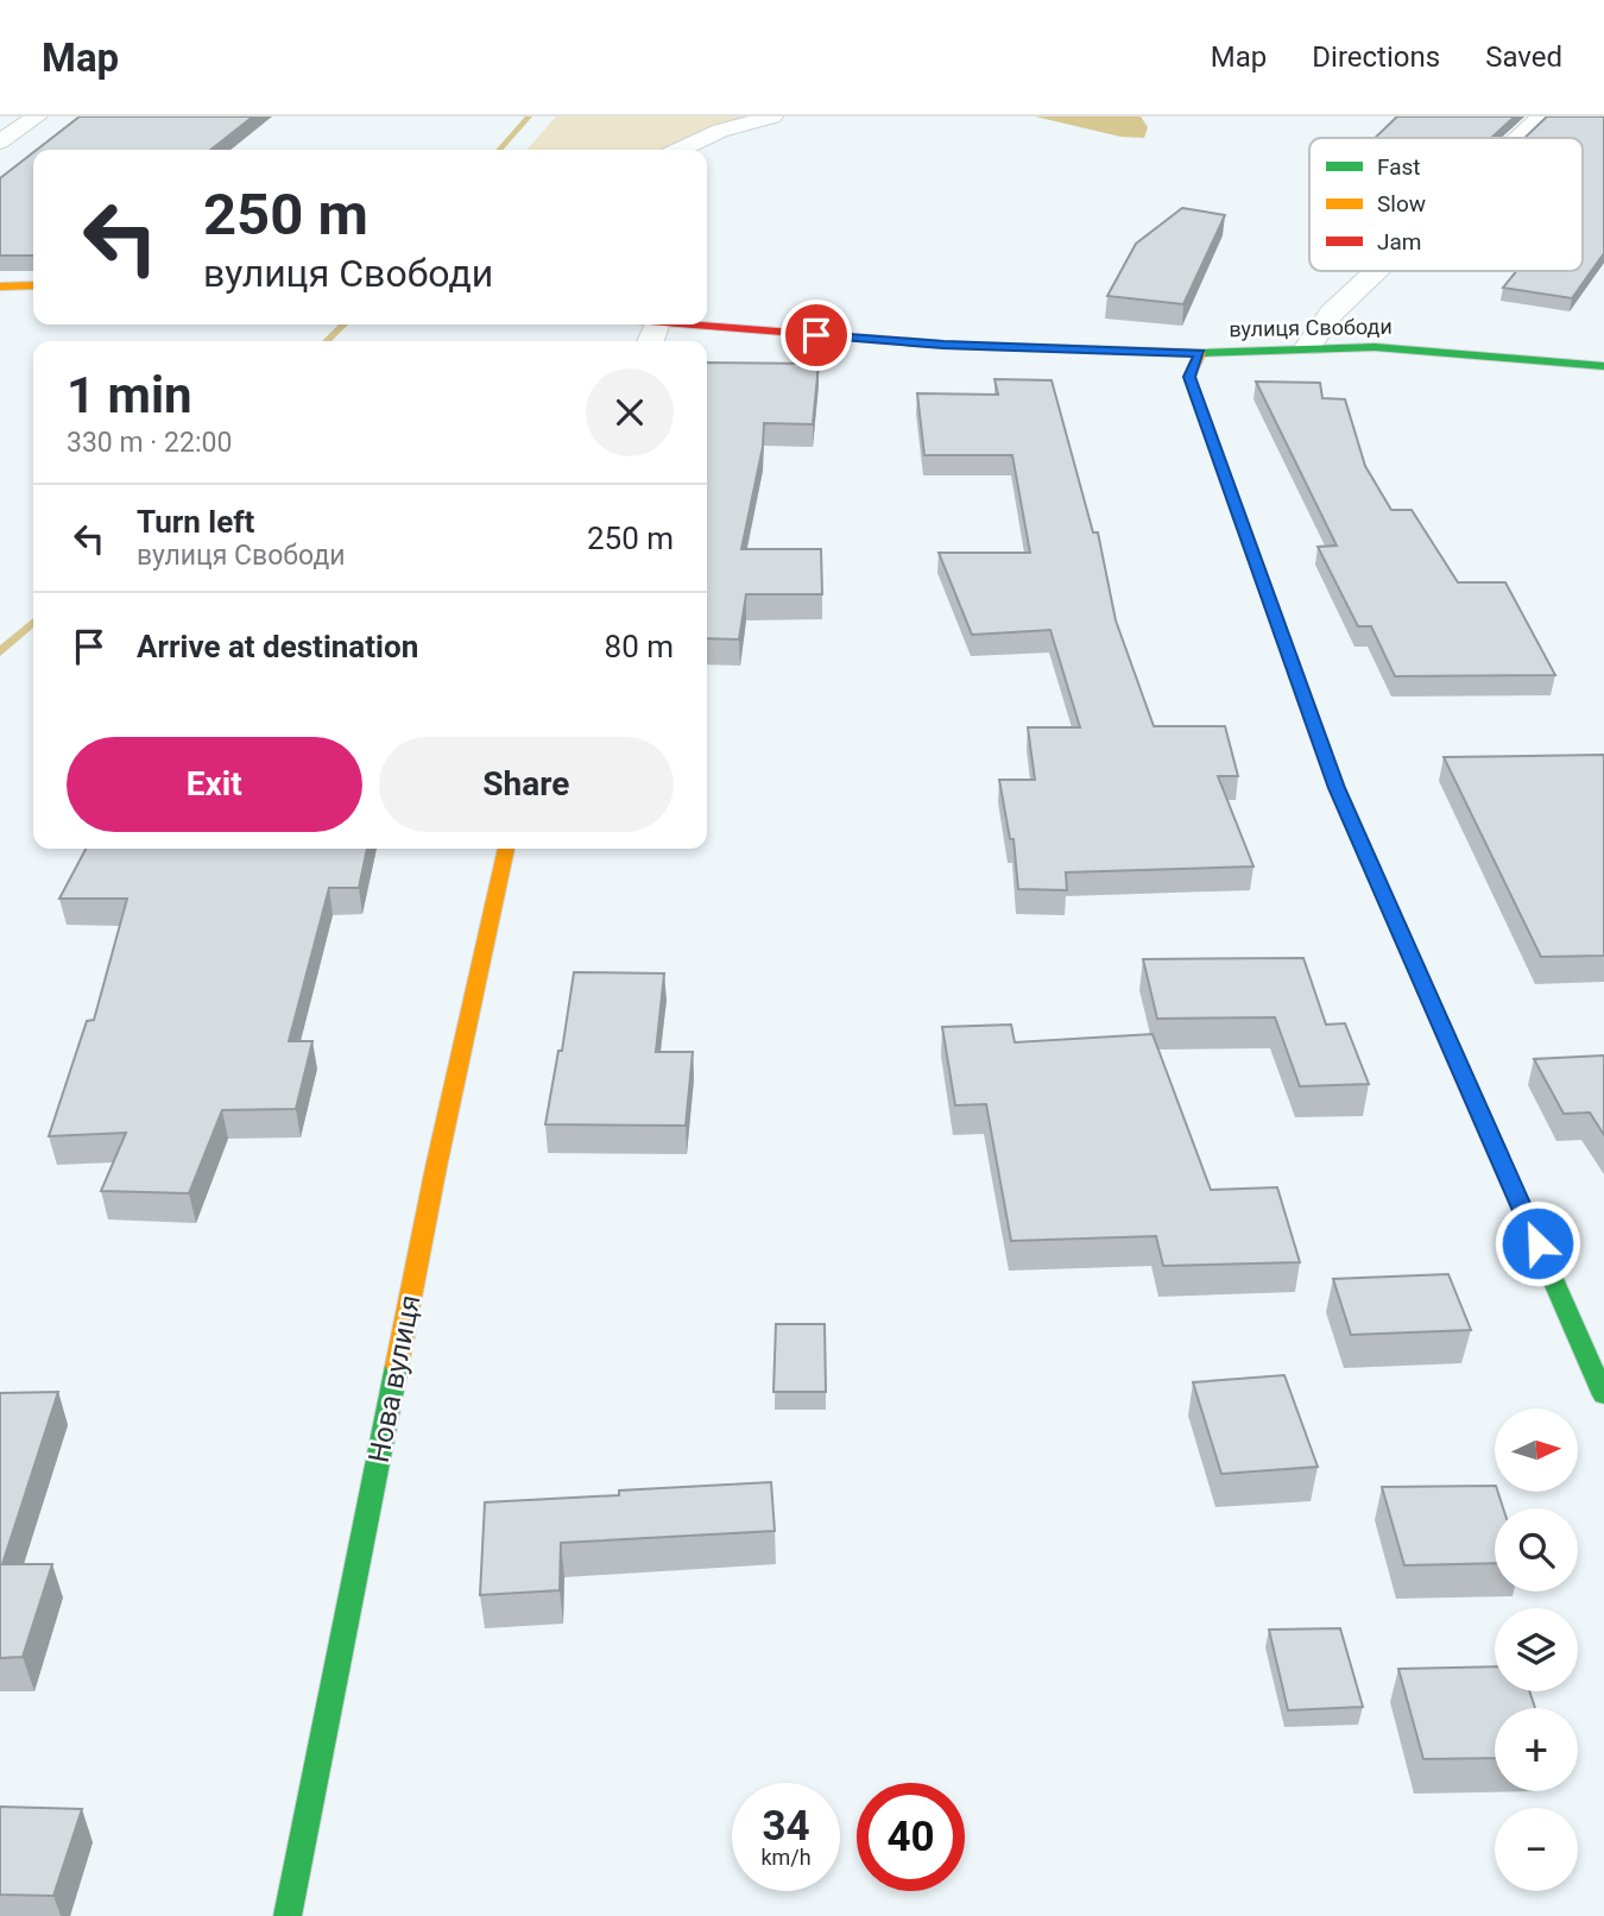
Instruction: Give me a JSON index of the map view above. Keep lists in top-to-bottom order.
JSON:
{
  "streets": {
    "street": ["вулиця Свободи", "Нова вулиця"]
  },
  "legend": ["Fast", "Slow", "Jam"],
  "north": "right",
  "page": {
    "header": "Map",
    "nav": ["Map", "Directions", "Saved"],
    "turn": ["250 m", "вулиця Свободи"],
    "heading": ["1 min", "330 m · 22:00"],
    "list": [
      {
        "name": "Turn left",
        "note": "вулиця Свободи",
        "value": "250 m"
      },
      {
        "name": "Arrive at destination",
        "value": "80 m"
      }
    ],
    "buttons": ["Exit", "Share"],
    "map_buttons": ["+", "−"],
    "speed": "34 km/h",
    "limit": "40"
  }
}
